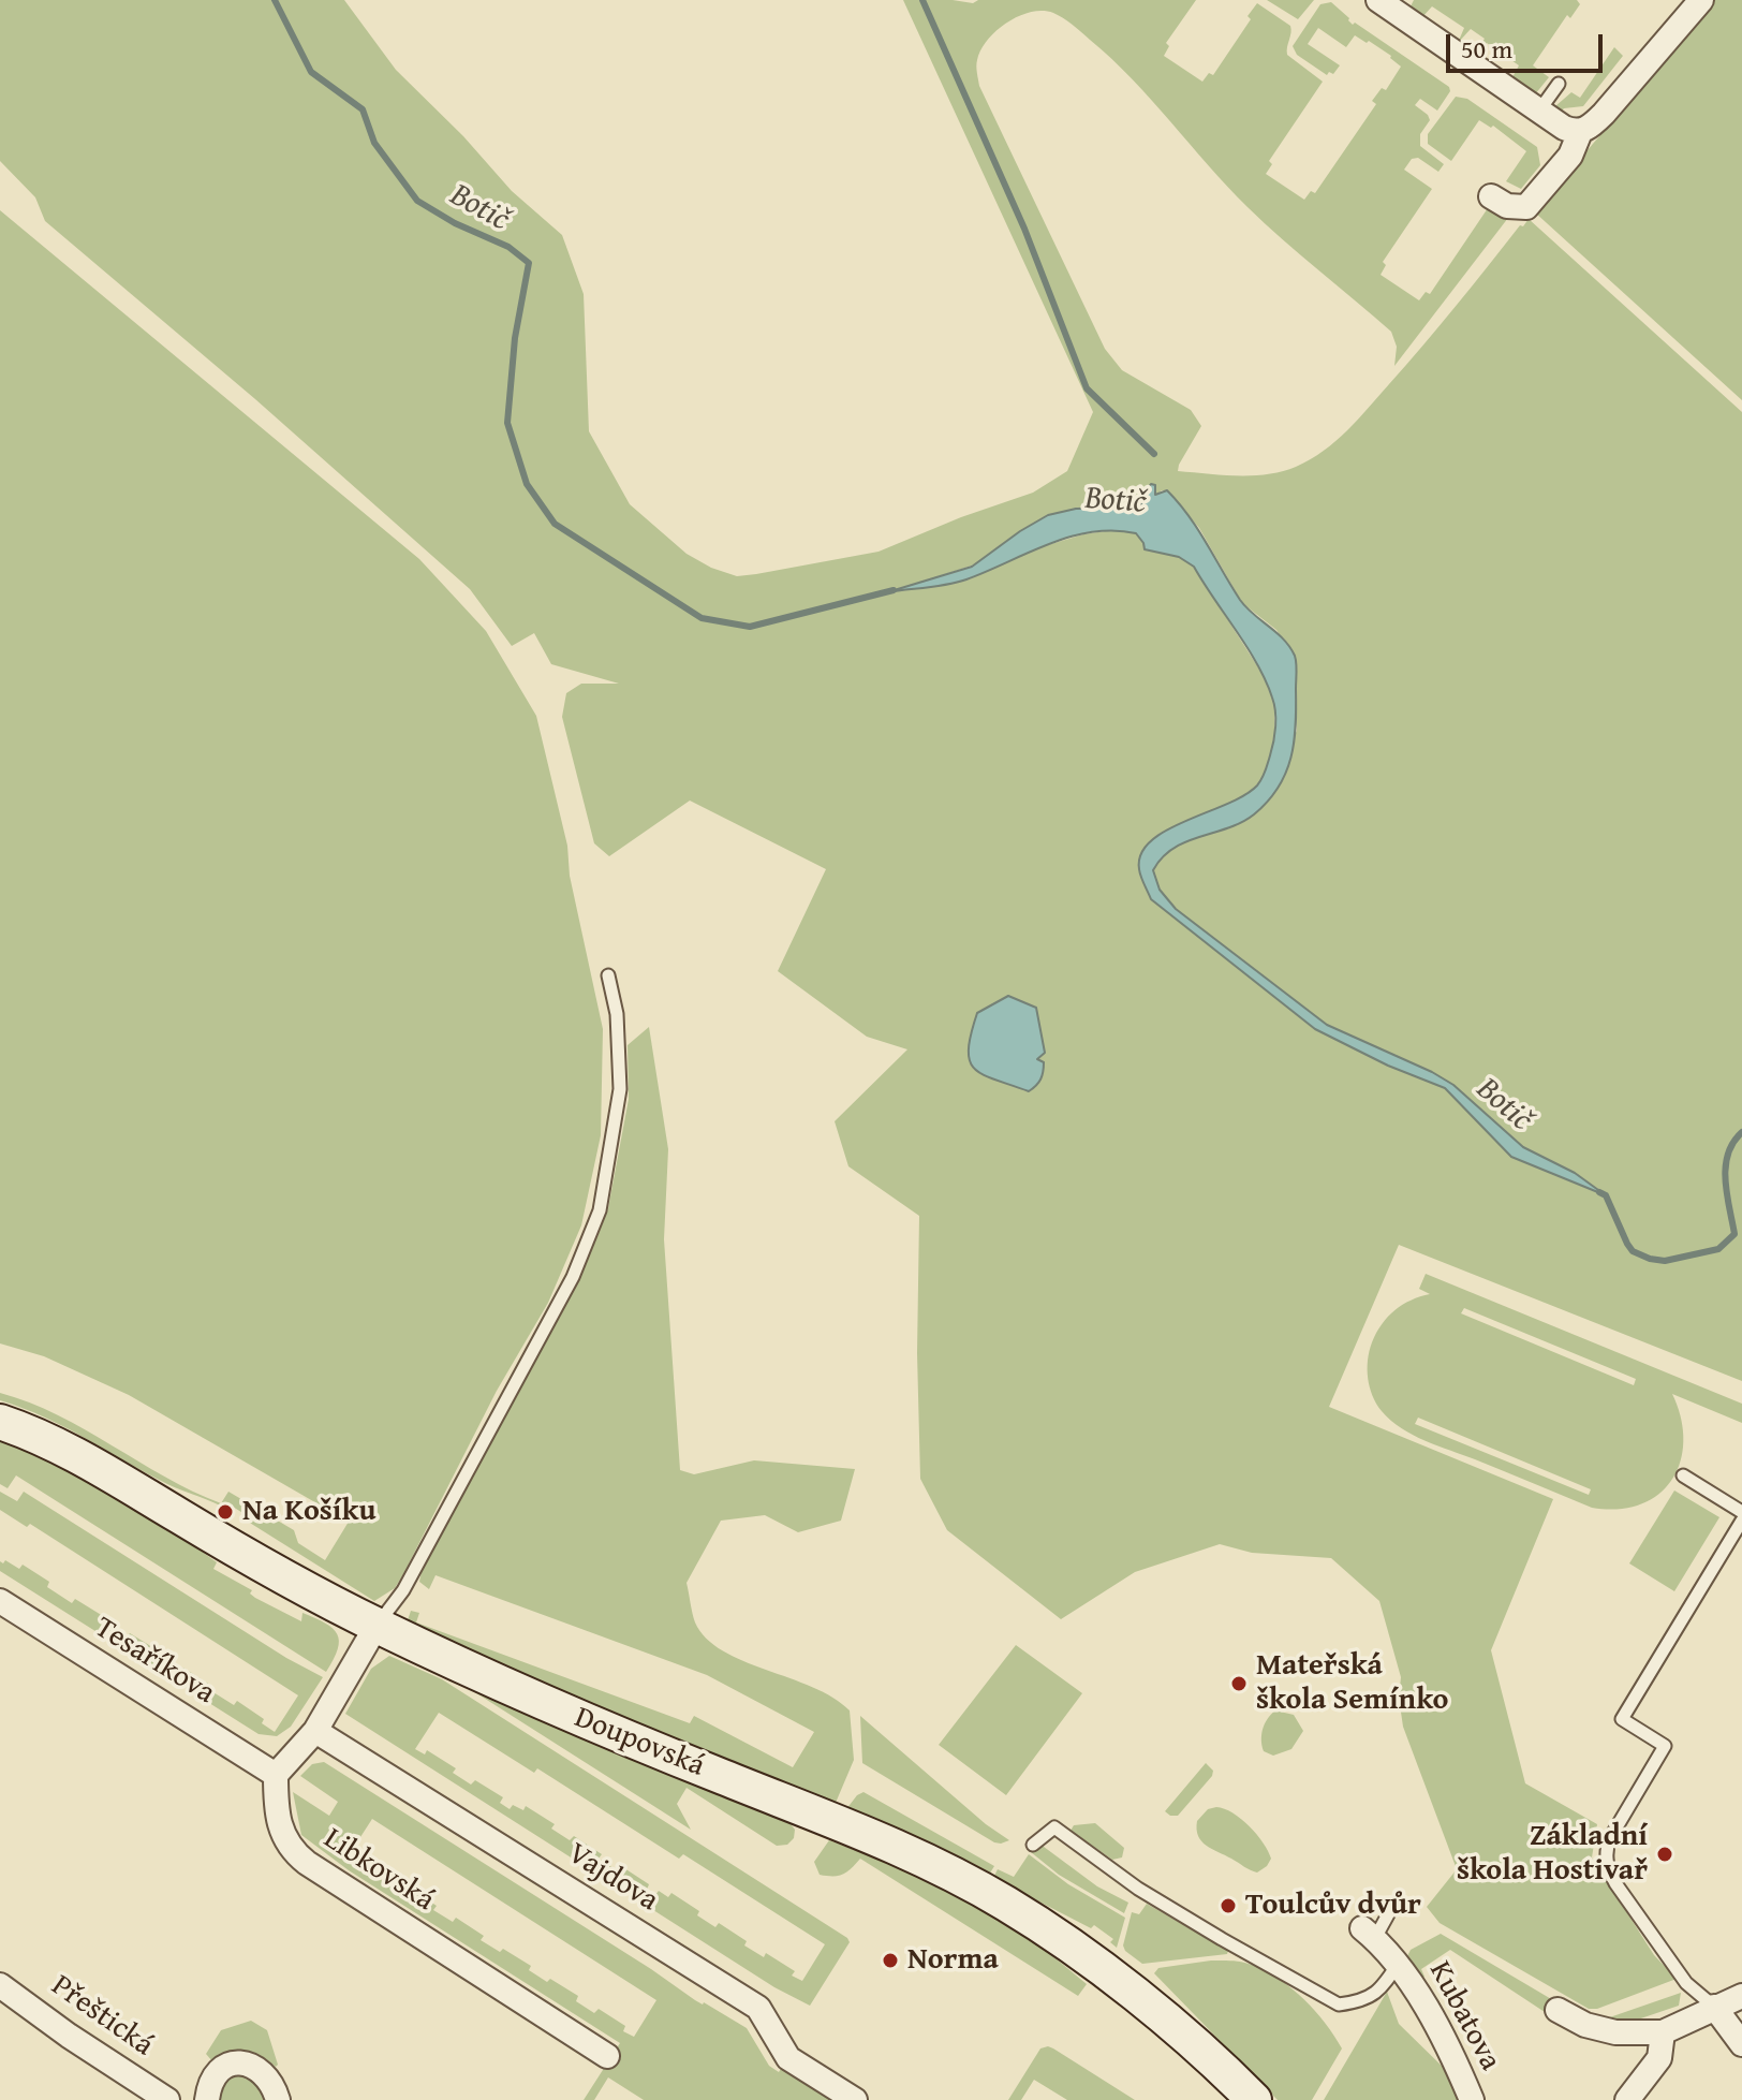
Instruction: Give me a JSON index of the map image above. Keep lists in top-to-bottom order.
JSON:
{
  "streets": {
    "street": [
      "Tesaříkova",
      "Doupovská",
      "Libkovská",
      "Vajdova",
      "Přeštická",
      "Kubatova"
    ]
  },
  "crossings": [
    ["Tesaříkova", "Libkovská"]
  ],
  "water": ["Botič"],
  "places": [
    "Na Košíku",
    "Mateřská škola Semínko",
    "Základní škola Hostivař",
    "Toulcův dvůr",
    "Norma"
  ],
  "scale_bar": "50 m"
}
